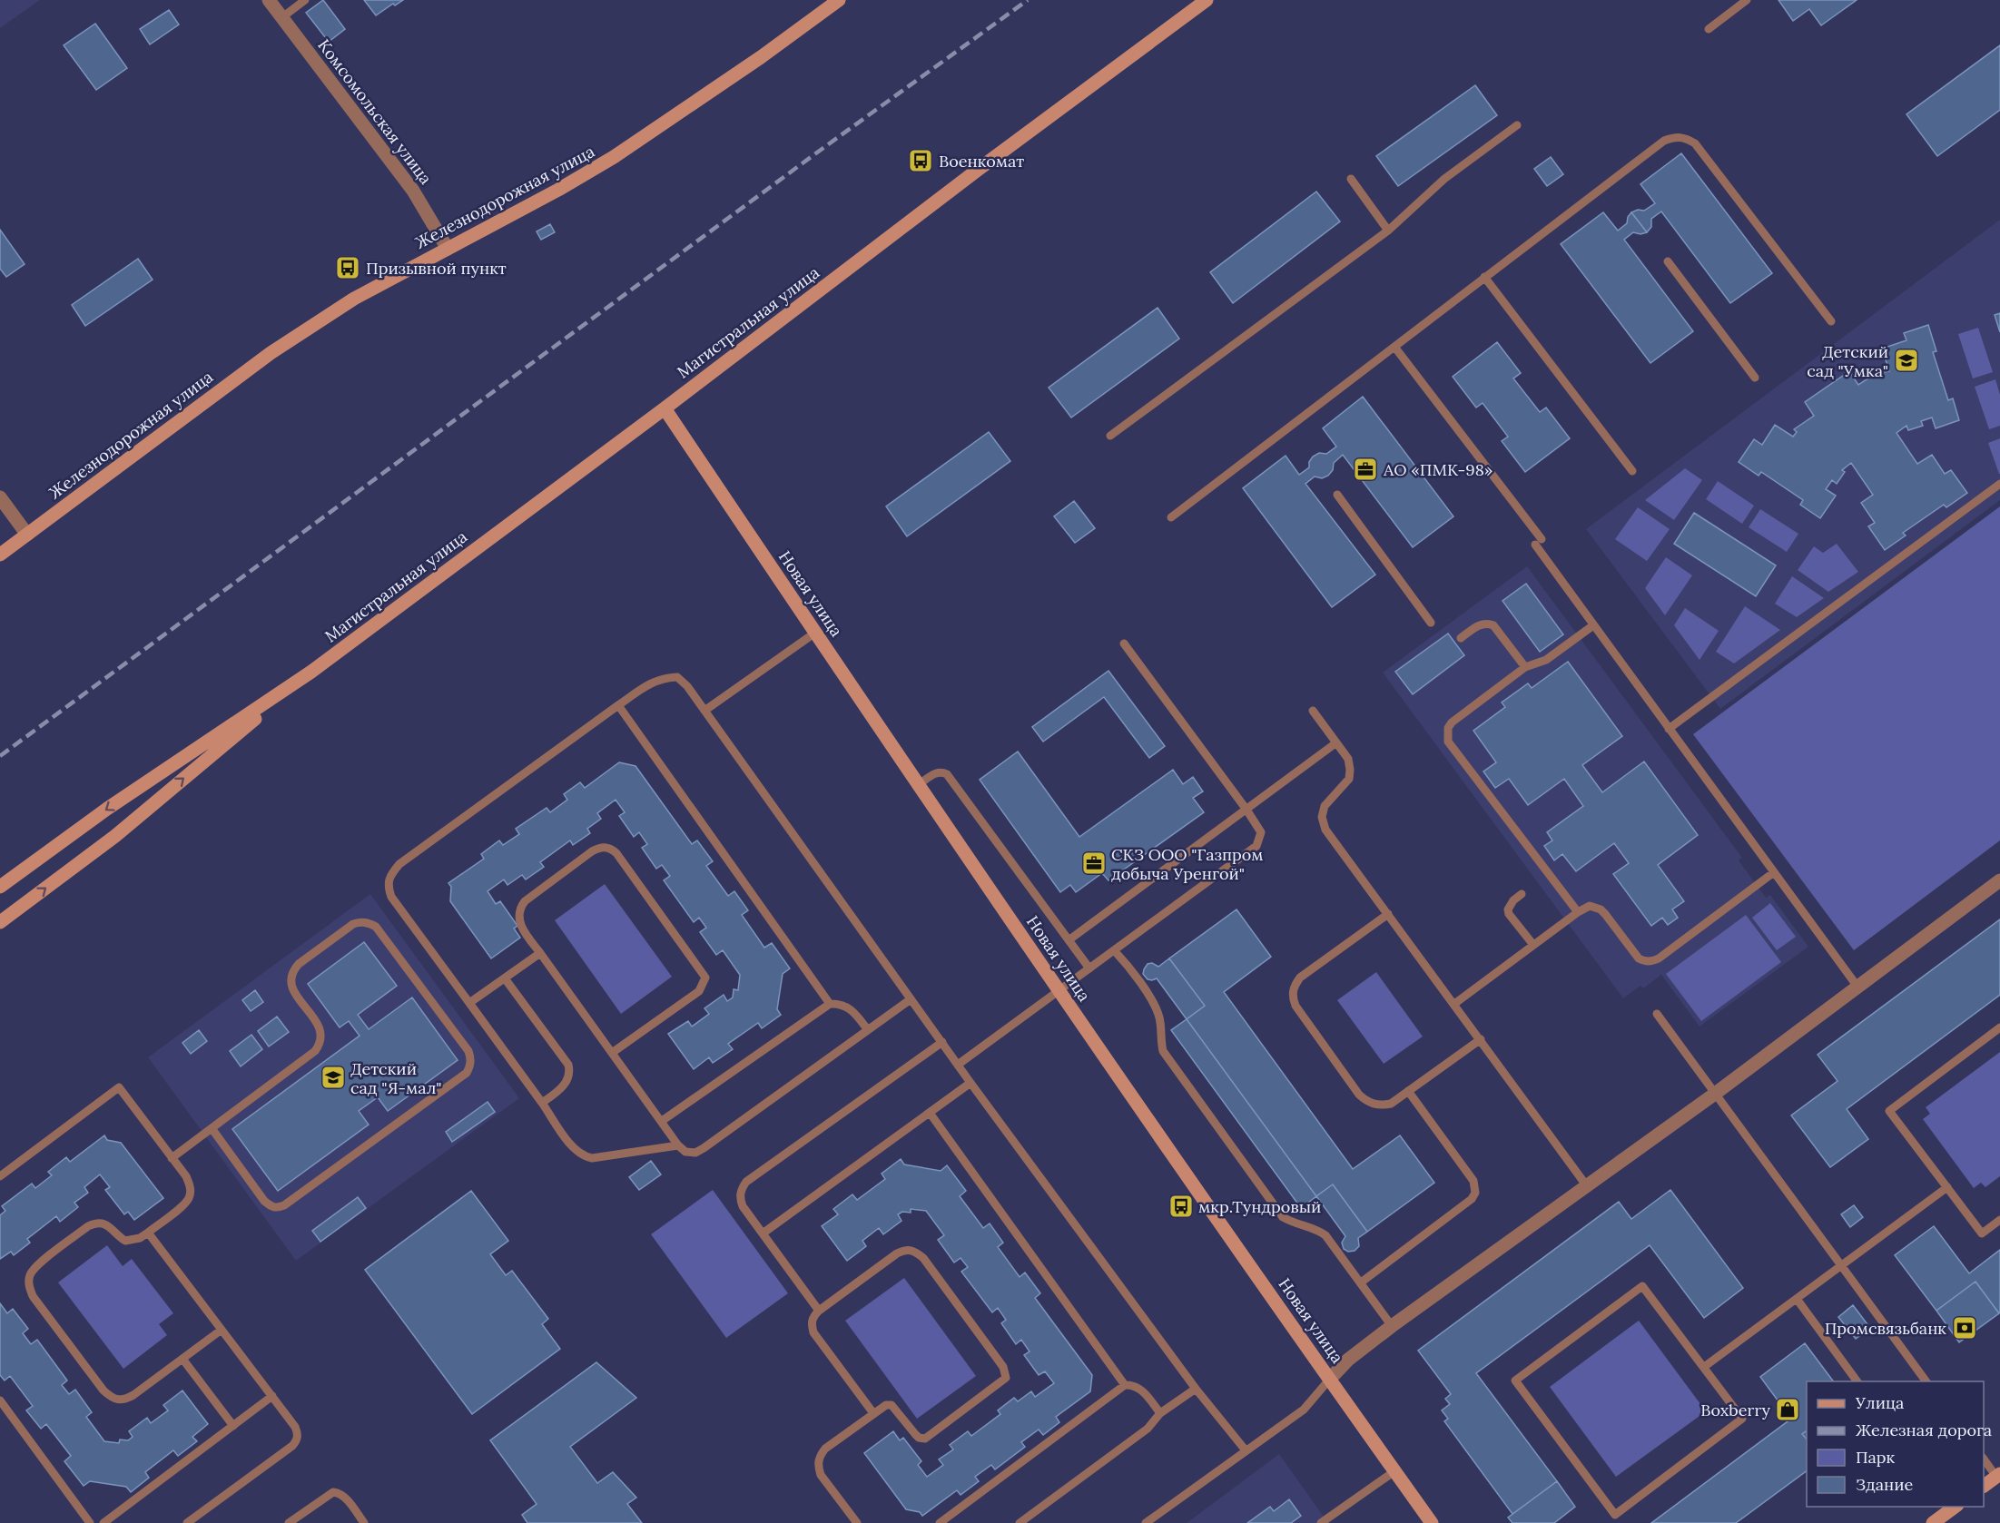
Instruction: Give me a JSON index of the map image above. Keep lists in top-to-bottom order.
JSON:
{
  "streets": {
    "main road": ["Железнодорожная улица", "Магистральная улица", "Новая улица"],
    "street": ["Комсомольская улица"]
  },
  "crossings": [
    ["Комсомольская улица", "Железнодорожная улица"],
    ["Магистральная улица", "Новая улица"]
  ],
  "places": {
    "bus stop": ["Военкомат", "Призывной пункт", "мкр.Тундровый"],
    "school or university": ["Детский сад \"Умка\"", "Детский сад \"Я-мал\""],
    "office": ["АО «ПМК-98»", "СКЗ ООО \"Газпром добыча Уренгой\""],
    "bank": ["Промсвязьбанк"],
    "shop": ["Boxberry"]
  },
  "legend": [
    "Улица",
    "Железная дорога",
    "Парк",
    "Здание"
  ]
}
